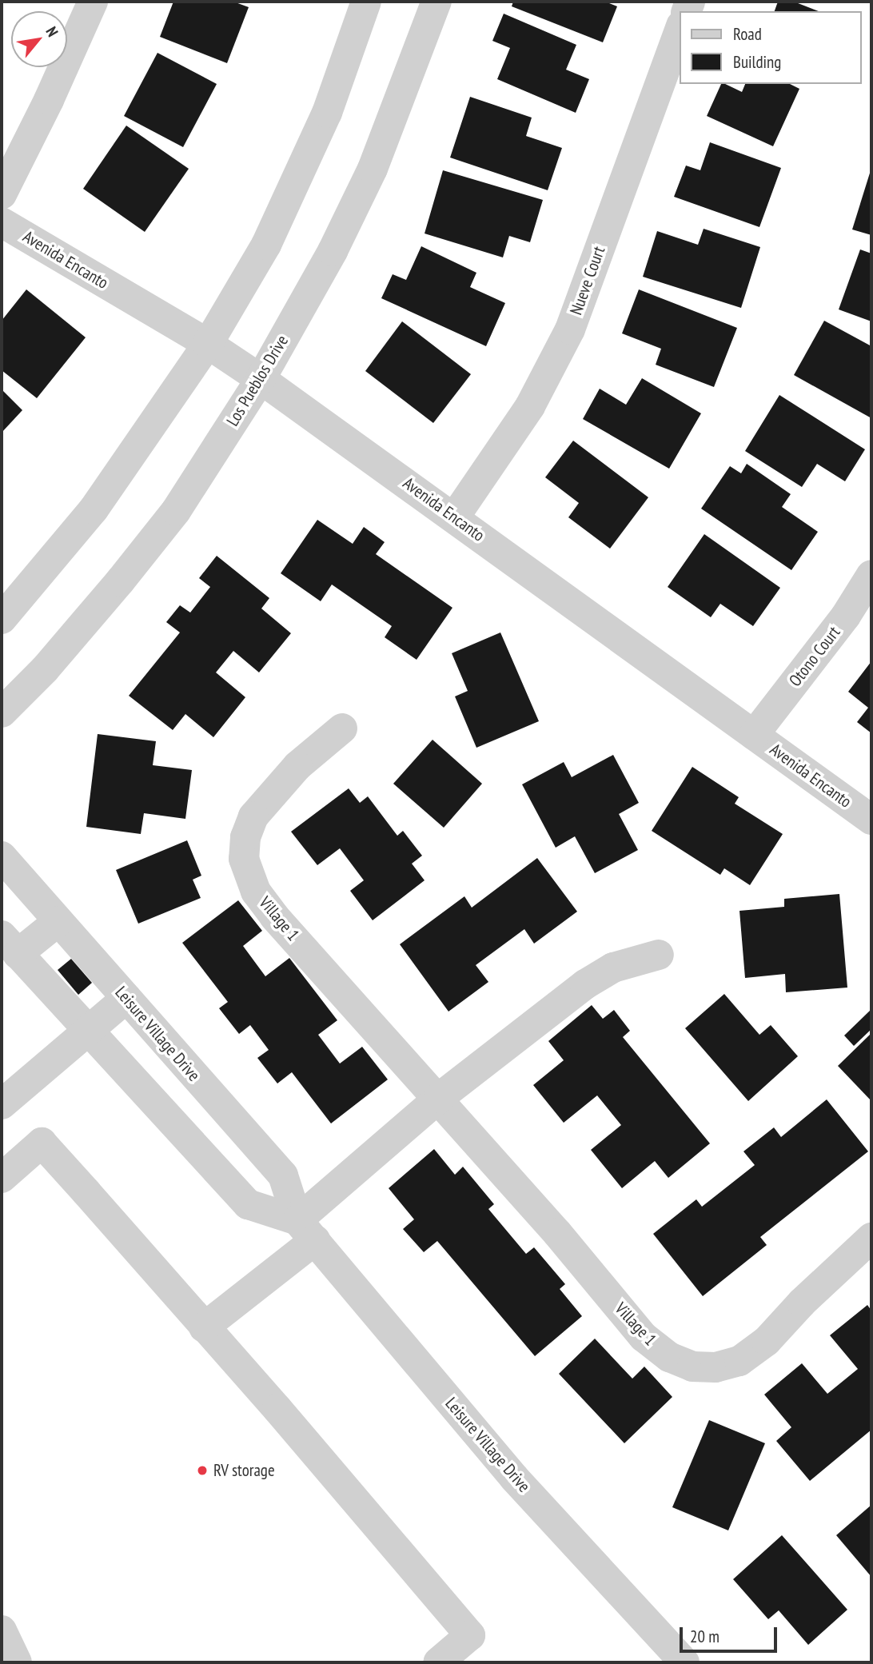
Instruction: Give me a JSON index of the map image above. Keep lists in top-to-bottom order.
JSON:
{
  "streets": {
    "street": [
      "Avenida Encanto",
      "Nueve Court",
      "Los Pueblos Drive",
      "Otono Court",
      "Village 1",
      "Leisure Village Drive"
    ]
  },
  "crossings": [
    ["Avenida Encanto", "Nueve Court"],
    ["Avenida Encanto", "Los Pueblos Drive"],
    ["Avenida Encanto", "Otono Court"]
  ],
  "places": ["RV storage"],
  "legend": ["Road", "Building"],
  "scale_bar": "20 m",
  "north": "top right"
}
